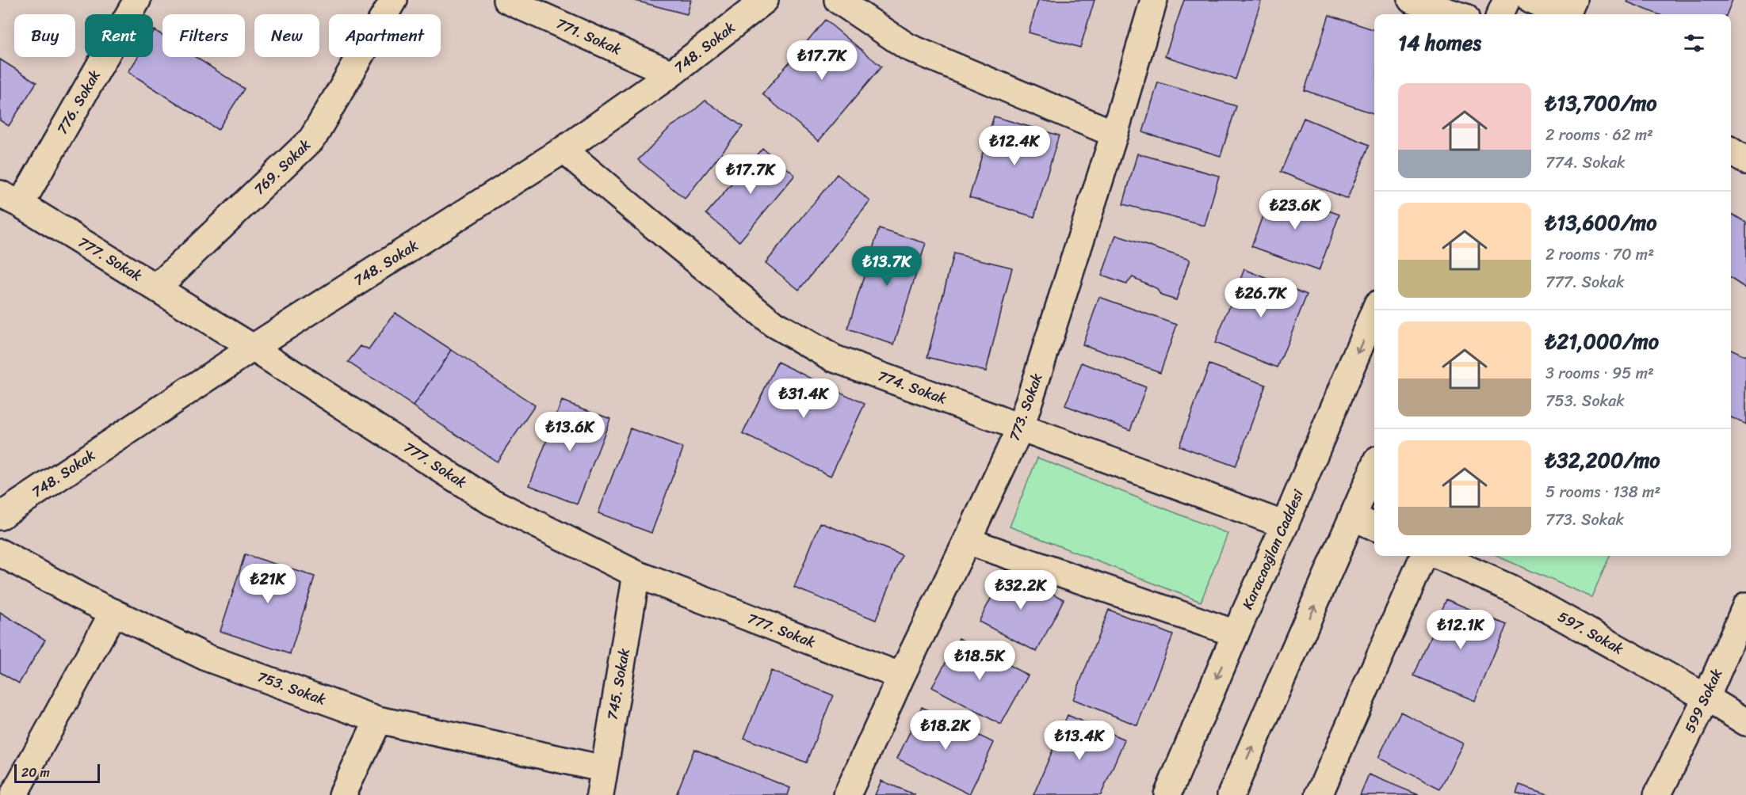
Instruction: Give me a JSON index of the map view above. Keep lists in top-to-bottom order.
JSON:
{
  "streets": {
    "street": [
      "771. Sokak",
      "748. Sokak",
      "776. Sokak",
      "769. Sokak",
      "777. Sokak",
      "774. Sokak",
      "773. Sokak",
      "Karacaoğlan Caddesi",
      "597. Sokak",
      "745. Sokak",
      "753. Sokak",
      "599 Sokak"
    ]
  },
  "crossings": [
    ["771. Sokak", "748. Sokak"],
    ["748. Sokak", "777. Sokak"],
    ["748. Sokak", "774. Sokak"],
    ["776. Sokak", "777. Sokak"],
    ["769. Sokak", "777. Sokak"],
    ["777. Sokak", "773. Sokak"],
    ["777. Sokak", "745. Sokak"],
    ["774. Sokak", "773. Sokak"],
    ["774. Sokak", "Karacaoğlan Caddesi"],
    ["597. Sokak", "599 Sokak"],
    ["745. Sokak", "753. Sokak"]
  ],
  "scale_bar": "20 m",
  "page": {
    "chip": [
      "Buy",
      "Rent",
      "Filters",
      "New",
      "Apartment"
    ],
    "heading": "14 homes",
    "price": [
      "₺17.7K",
      "₺12.4K",
      "₺17.7K",
      "₺23.6K",
      "₺13.7K",
      "₺26.7K",
      "₺31.4K",
      "₺13.6K",
      "₺21K",
      "₺32.2K",
      "₺12.1K",
      "₺18.5K",
      "₺18.2K",
      "₺13.4K"
    ],
    "list": [
      {
        "name": "₺13,700/mo",
        "note": "2 rooms · 62 m² · 774. Sokak"
      },
      {
        "name": "₺13,600/mo",
        "note": "2 rooms · 70 m² · 777. Sokak"
      },
      {
        "name": "₺21,000/mo",
        "note": "3 rooms · 95 m² · 753. Sokak"
      },
      {
        "name": "₺32,200/mo",
        "note": "5 rooms · 138 m² · 773. Sokak"
      }
    ],
    "scale": "20 m"
  }
}
